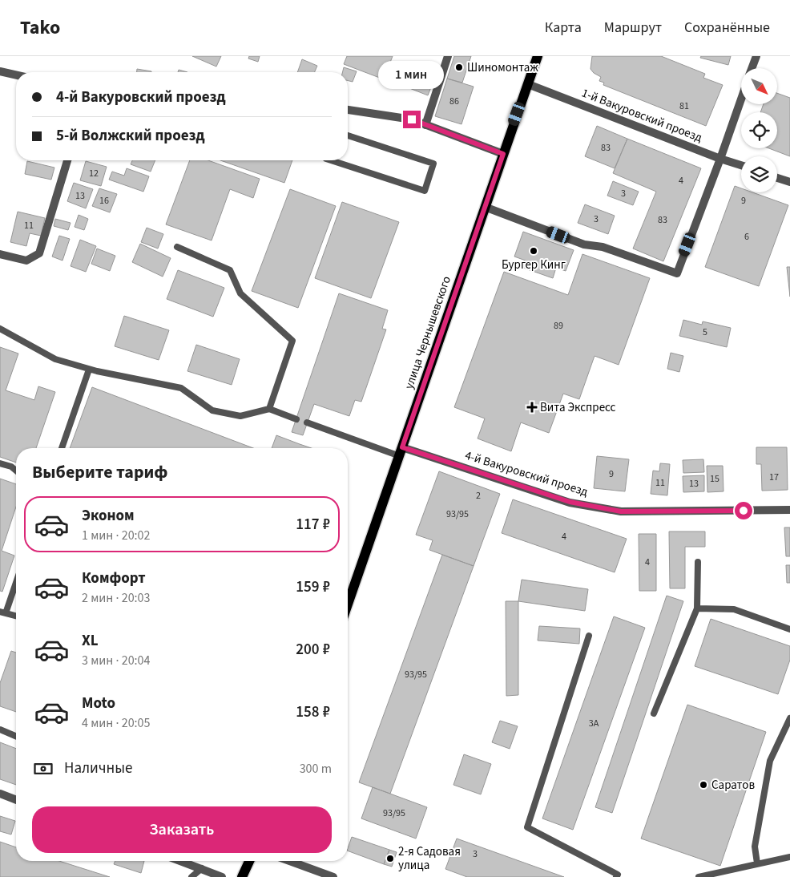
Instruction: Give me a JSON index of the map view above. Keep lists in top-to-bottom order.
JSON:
{
  "streets": {
    "main road": ["улица Чернышевского"],
    "street": ["1-й Вакуровский проезд", "4-й Вакуровский проезд"]
  },
  "crossings": [
    ["1-й Вакуровский проезд", "улица Чернышевского"],
    ["улица Чернышевского", "4-й Вакуровский проезд"]
  ],
  "places": {
    "other": [
      "Шиномонтаж",
      "Бургер Кинг",
      "Саратов",
      "2-я Садовая улица"
    ],
    "health": ["Вита Экспресс"]
  },
  "house_numbers": [
    "86",
    "81",
    "83",
    "12",
    "4",
    "3",
    "13",
    "16",
    "9",
    "3",
    "83",
    "11",
    "6",
    "89",
    "5",
    "9",
    "17",
    "15",
    "11",
    "13",
    "2",
    "93/95",
    "4",
    "4",
    "93/95",
    "3А",
    "93/95",
    "3"
  ],
  "north": "bottom right",
  "page": {
    "header": "Tako",
    "nav": ["Карта", "Маршрут", "Сохранённые"],
    "bubble": "1 мин",
    "banner": ["4-й Вакуровский проезд", "5-й Волжский проезд"],
    "heading": "Выберите тариф",
    "list": [
      {
        "name": "Эконом",
        "note": "1 мин · 20:02",
        "value": "117 ₽"
      },
      {
        "name": "Комфорт",
        "note": "2 мин · 20:03",
        "value": "159 ₽"
      },
      {
        "name": "XL",
        "note": "3 мин · 20:04",
        "value": "200 ₽"
      },
      {
        "name": "Moto",
        "note": "4 мин · 20:05",
        "value": "158 ₽"
      }
    ],
    "pay": ["Наличные", "300 m"],
    "buttons": "Заказать"
  }
}
